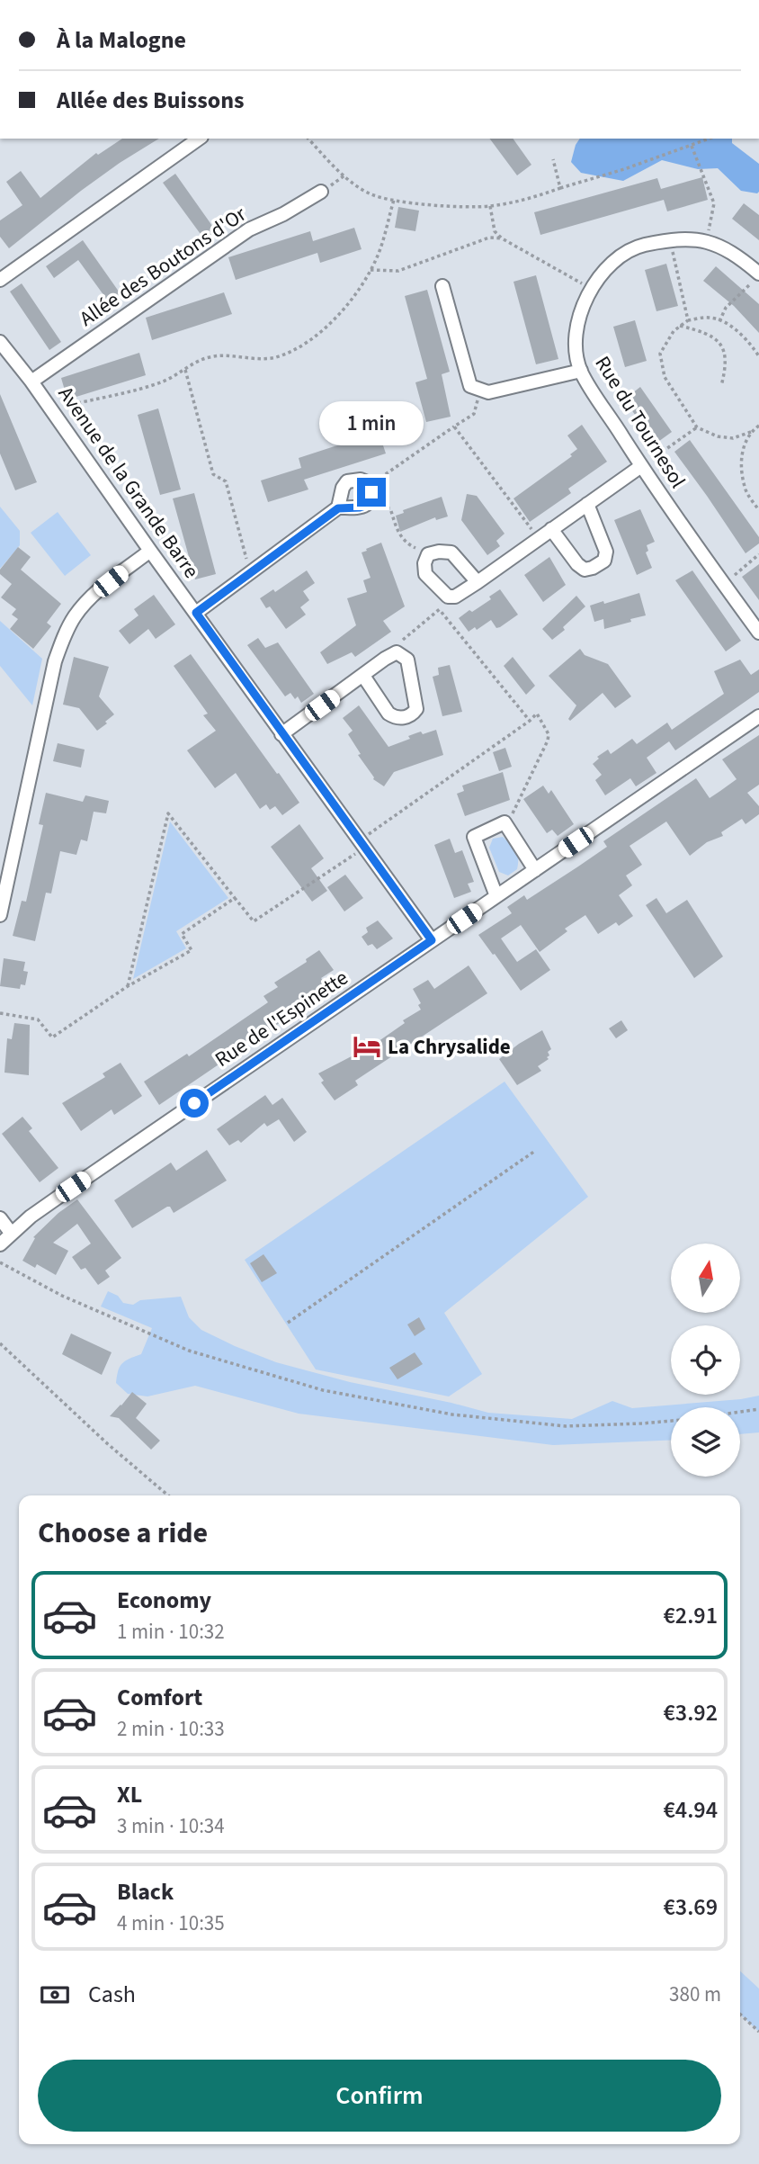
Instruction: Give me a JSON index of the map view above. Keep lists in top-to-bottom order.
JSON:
{
  "streets": {
    "street": [
      "Allée des Boutons d'Or",
      "Rue du Tournesol",
      "Avenue de la Grande Barre",
      "Rue de l'Espinette"
    ]
  },
  "crossings": [
    ["Allée des Boutons d'Or", "Avenue de la Grande Barre"],
    ["Avenue de la Grande Barre", "Rue de l'Espinette"]
  ],
  "places": {
    "hotel": ["La Chrysalide"]
  },
  "north": "top",
  "page": {
    "banner": ["À la Malogne", "Allée des Buissons"],
    "bubble": "1 min",
    "heading": "Choose a ride",
    "list": [
      {
        "name": "Economy",
        "note": "1 min · 10:32",
        "value": "€2.91"
      },
      {
        "name": "Comfort",
        "note": "2 min · 10:33",
        "value": "€3.92"
      },
      {
        "name": "XL",
        "note": "3 min · 10:34",
        "value": "€4.94"
      },
      {
        "name": "Black",
        "note": "4 min · 10:35",
        "value": "€3.69"
      }
    ],
    "pay": ["Cash", "380 m"],
    "buttons": "Confirm"
  }
}
